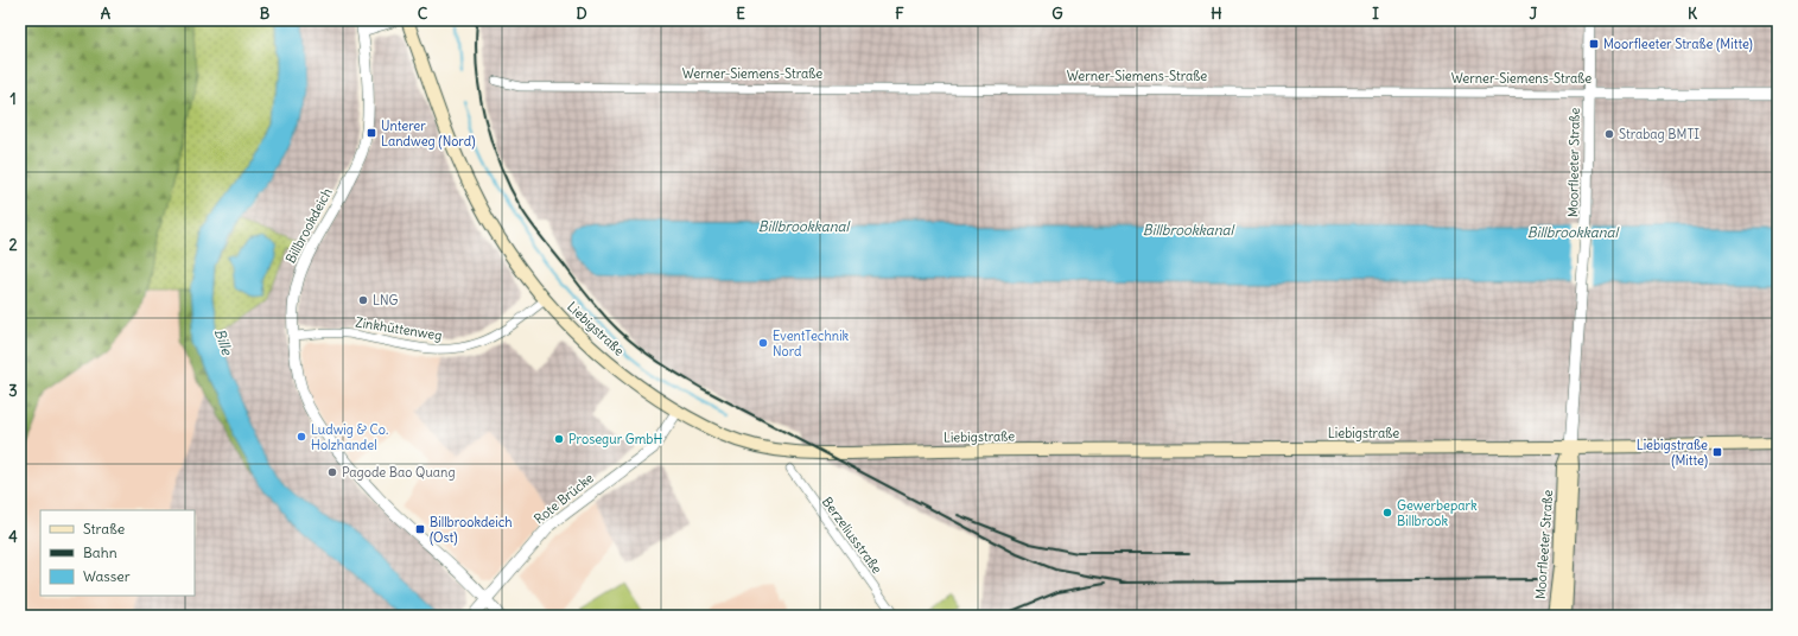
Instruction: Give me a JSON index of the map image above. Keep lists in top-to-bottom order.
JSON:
{
  "streets": {
    "main road": ["Moorfleeter Straße", "Liebigstraße"],
    "street": [
      "Werner-Siemens-Straße",
      "Billbrookdeich",
      "Zinkhüttenweg",
      "Rote Brücke",
      "Berzeliusstraße"
    ]
  },
  "crossings": [
    ["Werner-Siemens-Straße", "Moorfleeter Straße"],
    ["Moorfleeter Straße", "Liebigstraße"],
    ["Billbrookdeich", "Zinkhüttenweg"],
    ["Billbrookdeich", "Rote Brücke"],
    ["Zinkhüttenweg", "Liebigstraße"],
    ["Liebigstraße", "Rote Brücke"]
  ],
  "water": ["Billbrookkanal", "Bille"],
  "places": {
    "transit": [
      "Moorfleeter Straße (Mitte)",
      "Unterer Landweg (Nord)",
      "Liebigstraße (Mitte)",
      "Billbrookdeich (Ost)"
    ],
    "other": [
      "Strabag BMTI",
      "LNG",
      "EventTechnik Nord",
      "Ludwig & Co. Holzhandel",
      "Prosegur GmbH",
      "Pagode Bao Quang",
      "Gewerbepark Billbrook"
    ]
  },
  "legend": ["Straße", "Bahn", "Wasser"],
  "grid": {
    "columns": [
      "A",
      "B",
      "C",
      "D",
      "E",
      "F",
      "G",
      "H",
      "I",
      "J",
      "K"
    ],
    "rows": [
      "1",
      "2",
      "3",
      "4"
    ]
  }
}
